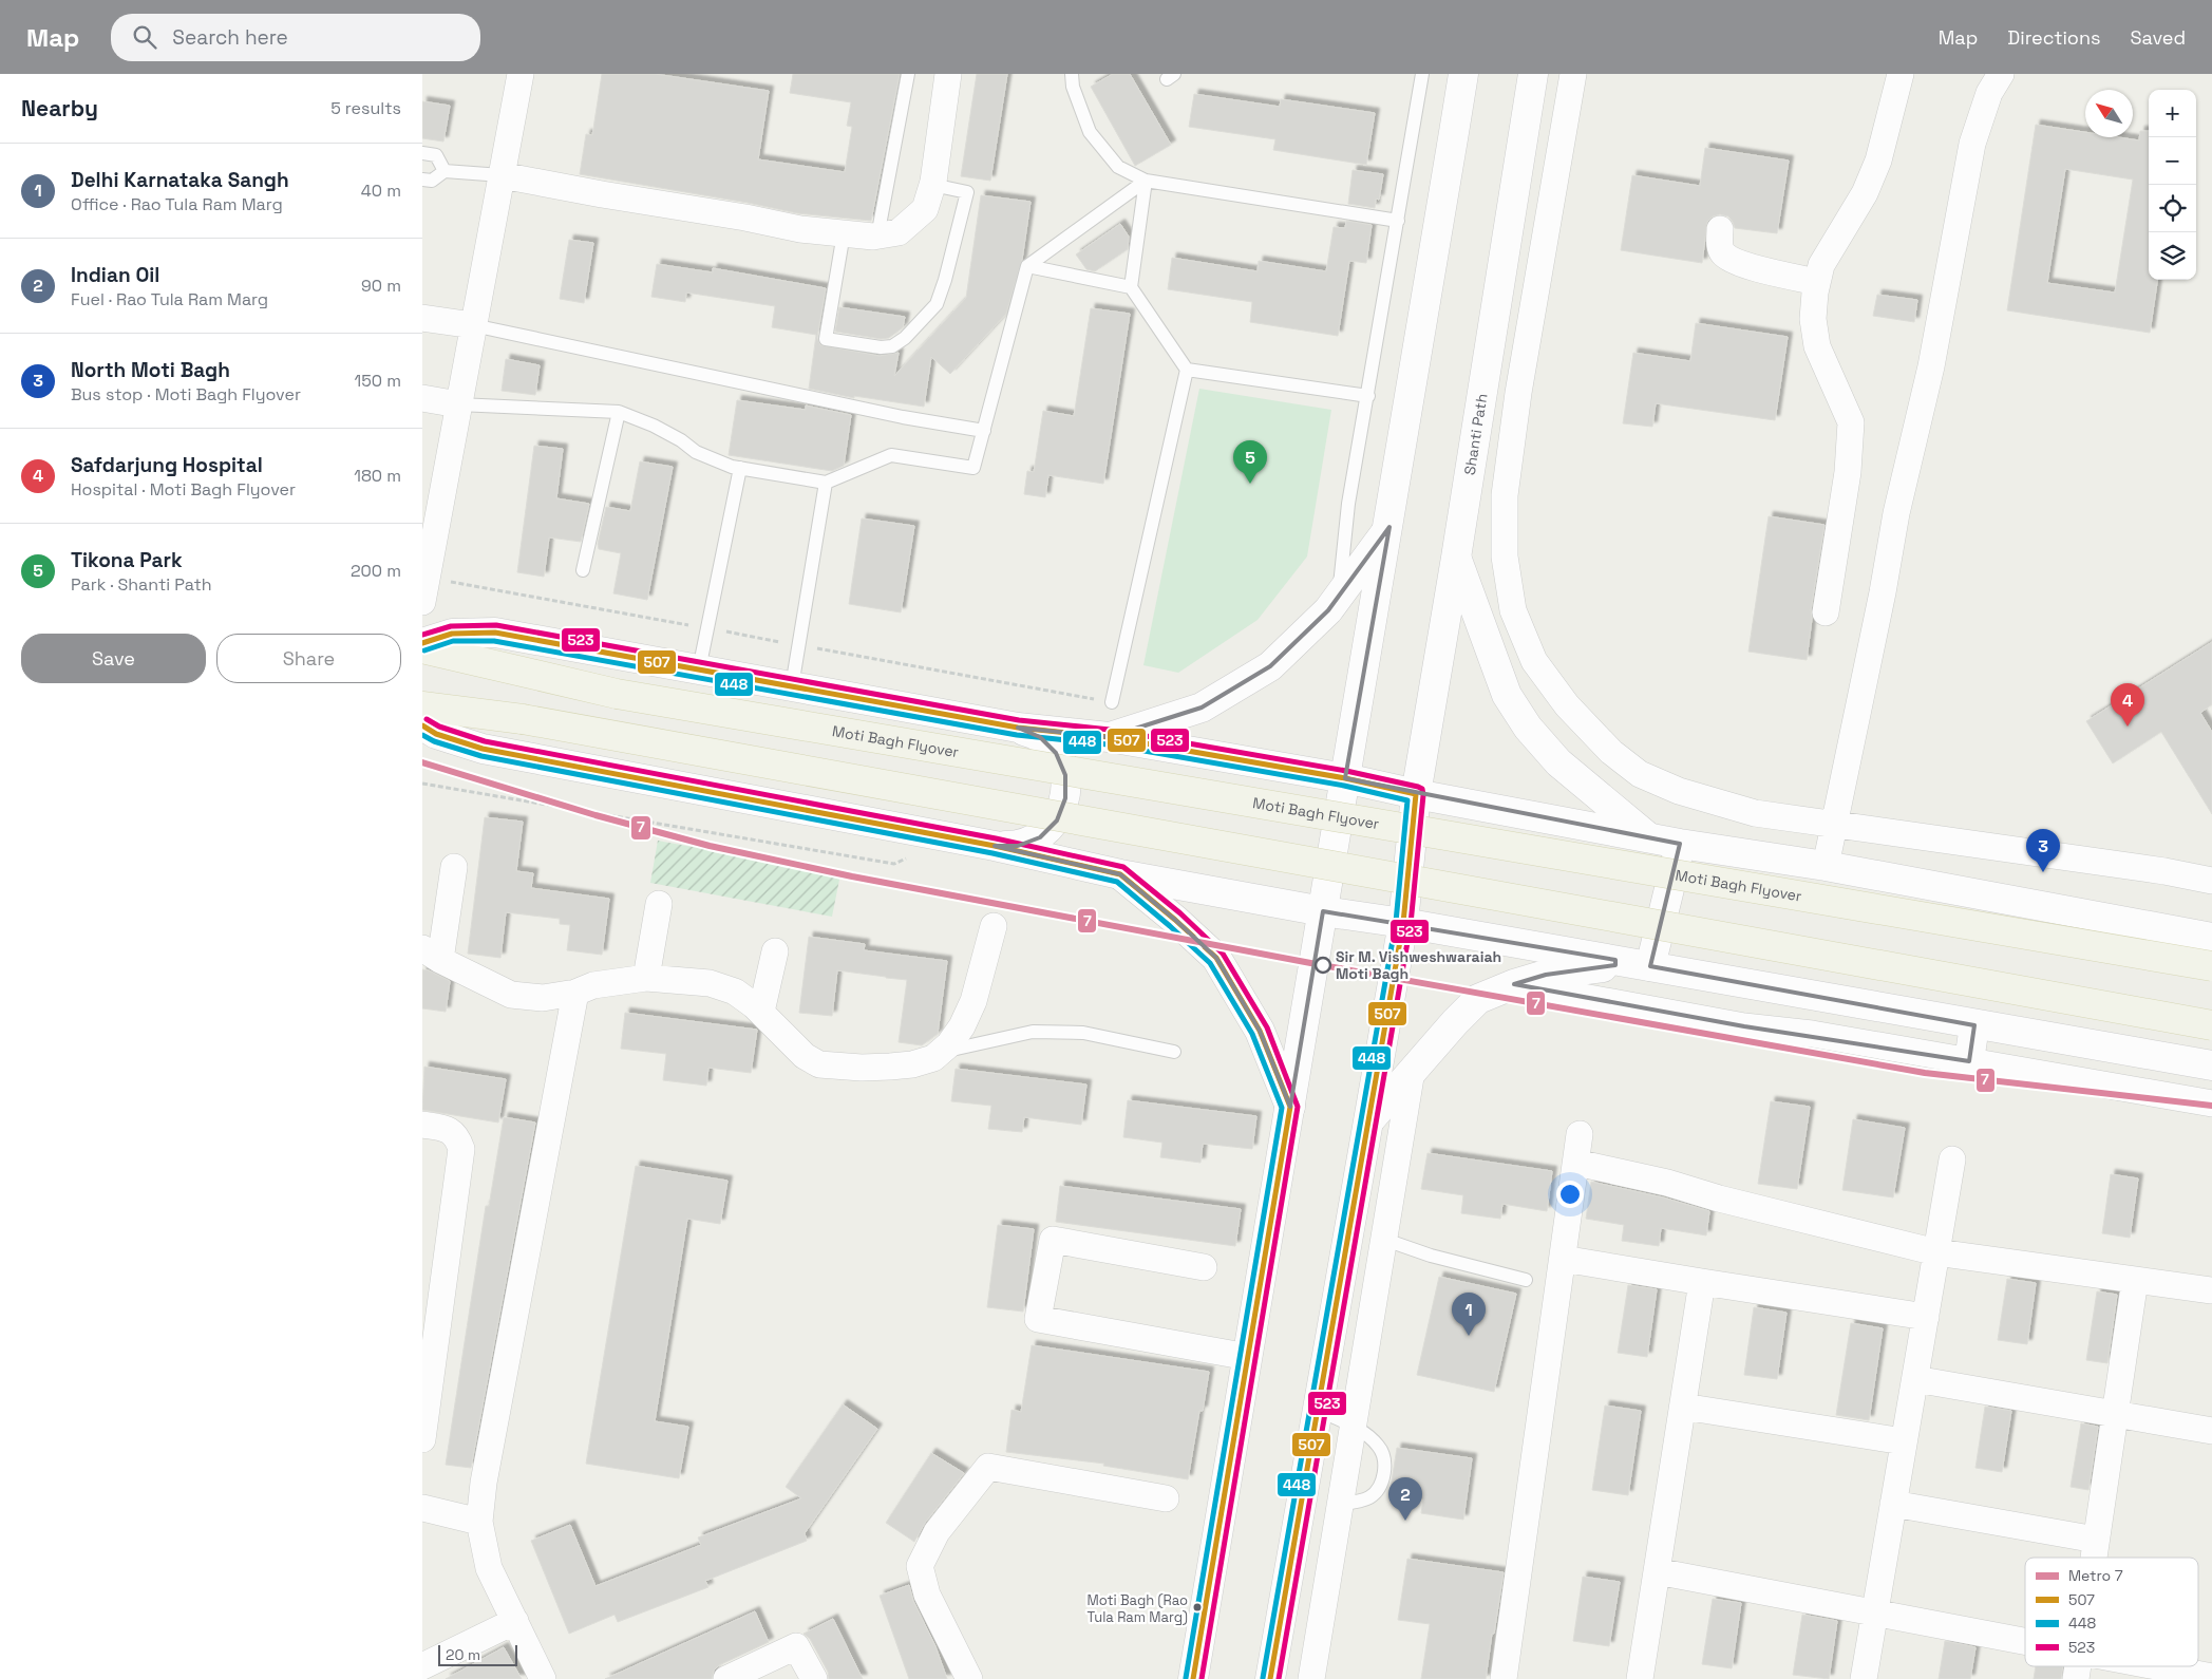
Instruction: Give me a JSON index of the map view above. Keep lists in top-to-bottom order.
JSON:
{
  "streets": {
    "main road": ["Shanti Path", "Moti Bagh Flyover"]
  },
  "places": ["Sir M. Vishweshwaraiah Moti Bagh", "Moti Bagh (Rao Tula Ram Marg)"],
  "lines": [
    "transit line 523",
    "transit line 507",
    "transit line 448",
    "metro line 7"
  ],
  "legend": [
    "Metro 7",
    "507",
    "448",
    "523"
  ],
  "scale_bar": "20 m",
  "north": "top left",
  "page": {
    "header": "Map",
    "search": "Search here",
    "nav": ["Map", "Directions", "Saved"],
    "heading": ["Nearby", "5 results"],
    "map_buttons": ["+", "−"],
    "list": [
      {
        "mark": "1",
        "name": "Delhi Karnataka Sangh",
        "note": "Office · Rao Tula Ram Marg",
        "value": "40 m"
      },
      {
        "mark": "2",
        "name": "Indian Oil",
        "note": "Fuel · Rao Tula Ram Marg",
        "value": "90 m"
      },
      {
        "mark": "3",
        "name": "North Moti Bagh",
        "note": "Bus stop · Moti Bagh Flyover",
        "value": "150 m"
      },
      {
        "mark": "4",
        "name": "Safdarjung Hospital",
        "note": "Hospital · Moti Bagh Flyover",
        "value": "180 m"
      },
      {
        "mark": "5",
        "name": "Tikona Park",
        "note": "Park · Shanti Path",
        "value": "200 m"
      }
    ],
    "pins": [
      "5",
      "4",
      "3",
      "1",
      "2"
    ],
    "buttons": ["Save", "Share"],
    "scale": "20 m"
  }
}
